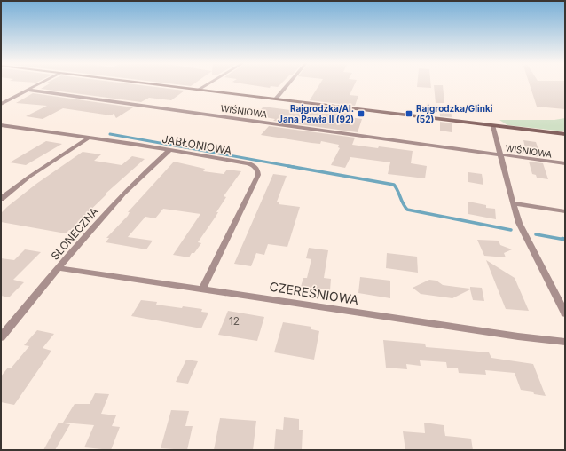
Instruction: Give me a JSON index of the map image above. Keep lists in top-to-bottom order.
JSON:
{
  "streets": {
    "street": [
      "WIŚNIOWA",
      "JABŁONIOWA",
      "SŁONECZNA",
      "CZEREŚNIOWA"
    ]
  },
  "crossings": [
    ["JABŁONIOWA", "SŁONECZNA"],
    ["JABŁONIOWA", "CZEREŚNIOWA"],
    ["SŁONECZNA", "CZEREŚNIOWA"]
  ],
  "places": {
    "transit": ["Rajgrodzka/Al. Jana Pawła II (92)", "Rajgrodzka/Glinki (52)"]
  },
  "house_numbers": ["12"]
}
